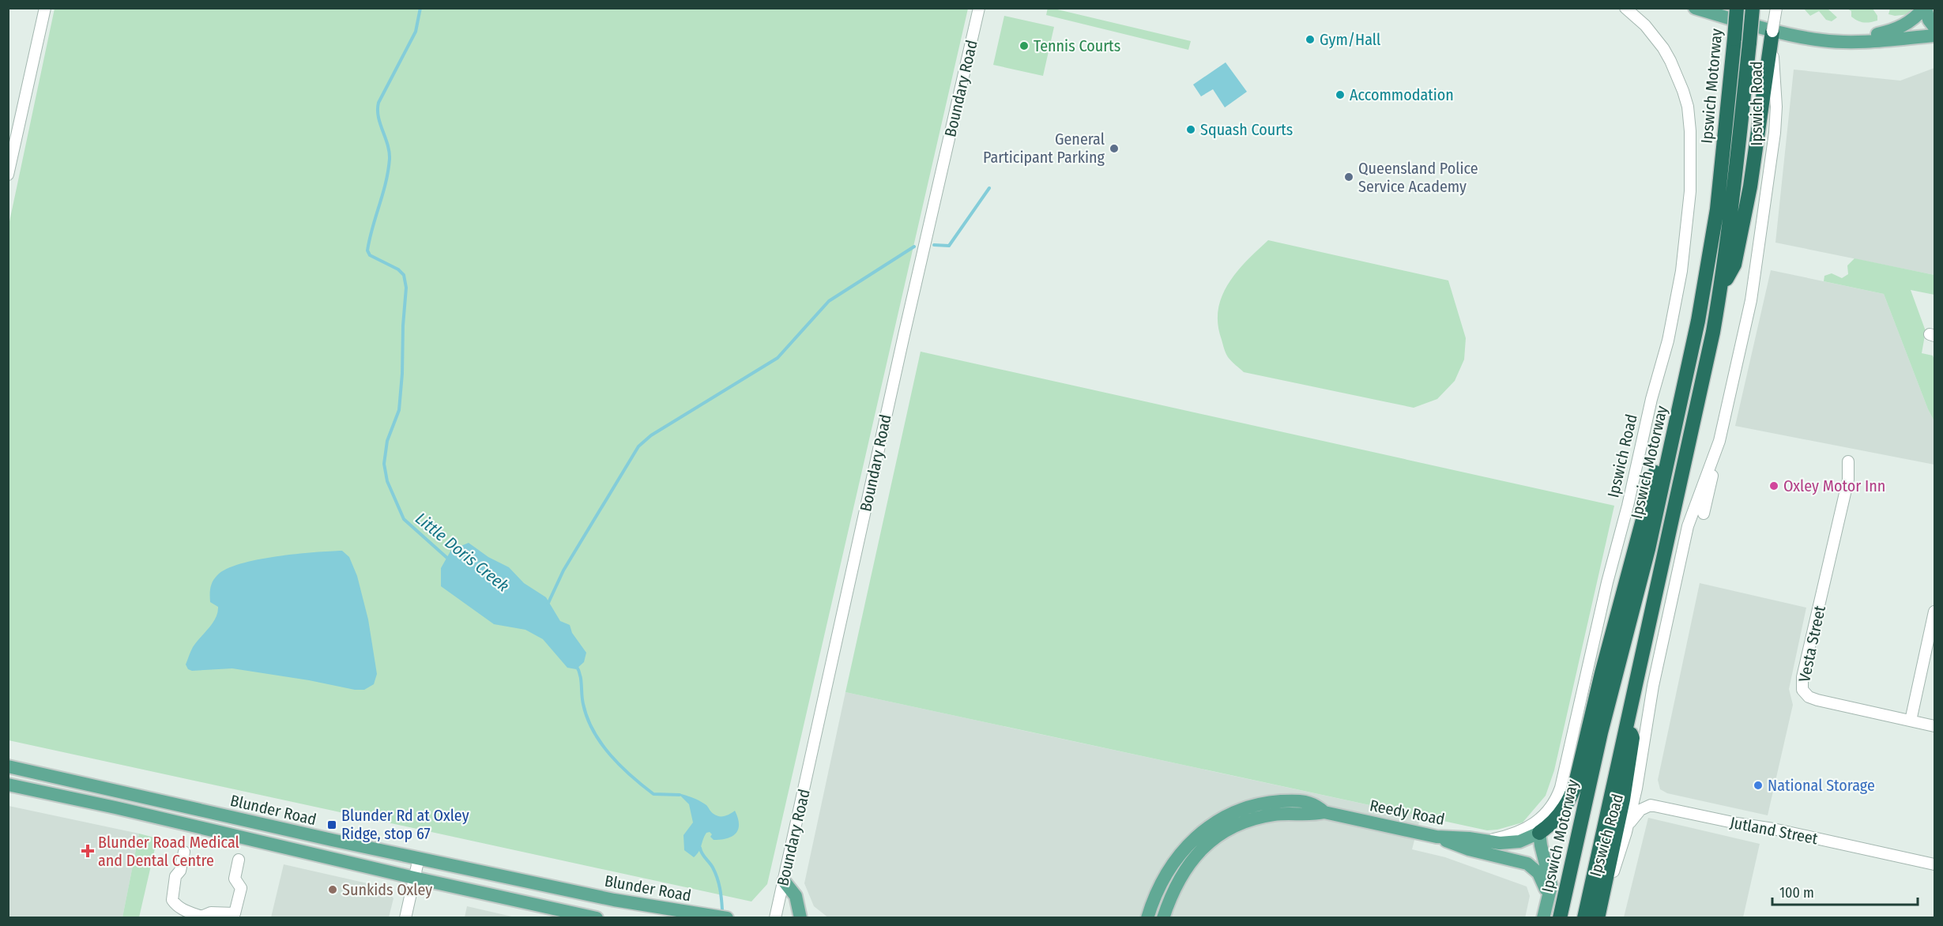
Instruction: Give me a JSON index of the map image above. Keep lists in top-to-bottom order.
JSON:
{
  "streets": {
    "highway": ["Ipswich Motorway"],
    "main road": ["Blunder Road", "Reedy Road"],
    "street": [
      "Boundary Road",
      "Ipswich Road",
      "Vesta Street",
      "Jutland Street"
    ]
  },
  "crossings": [
    ["Ipswich Road", "Reedy Road"],
    ["Ipswich Road", "Jutland Street"]
  ],
  "water": ["Little Doris Creek"],
  "places": {
    "other": [
      "Gym/Hall",
      "Tennis Courts",
      "Accommodation",
      "Squash Courts",
      "General Participant Parking",
      "Queensland Police Service Academy",
      "Oxley Motor Inn",
      "National Storage",
      "Sunkids Oxley"
    ],
    "transit": ["Blunder Rd at Oxley Ridge, stop 67"],
    "health": ["Blunder Road Medical and Dental Centre"]
  },
  "scale_bar": "100 m"
}
